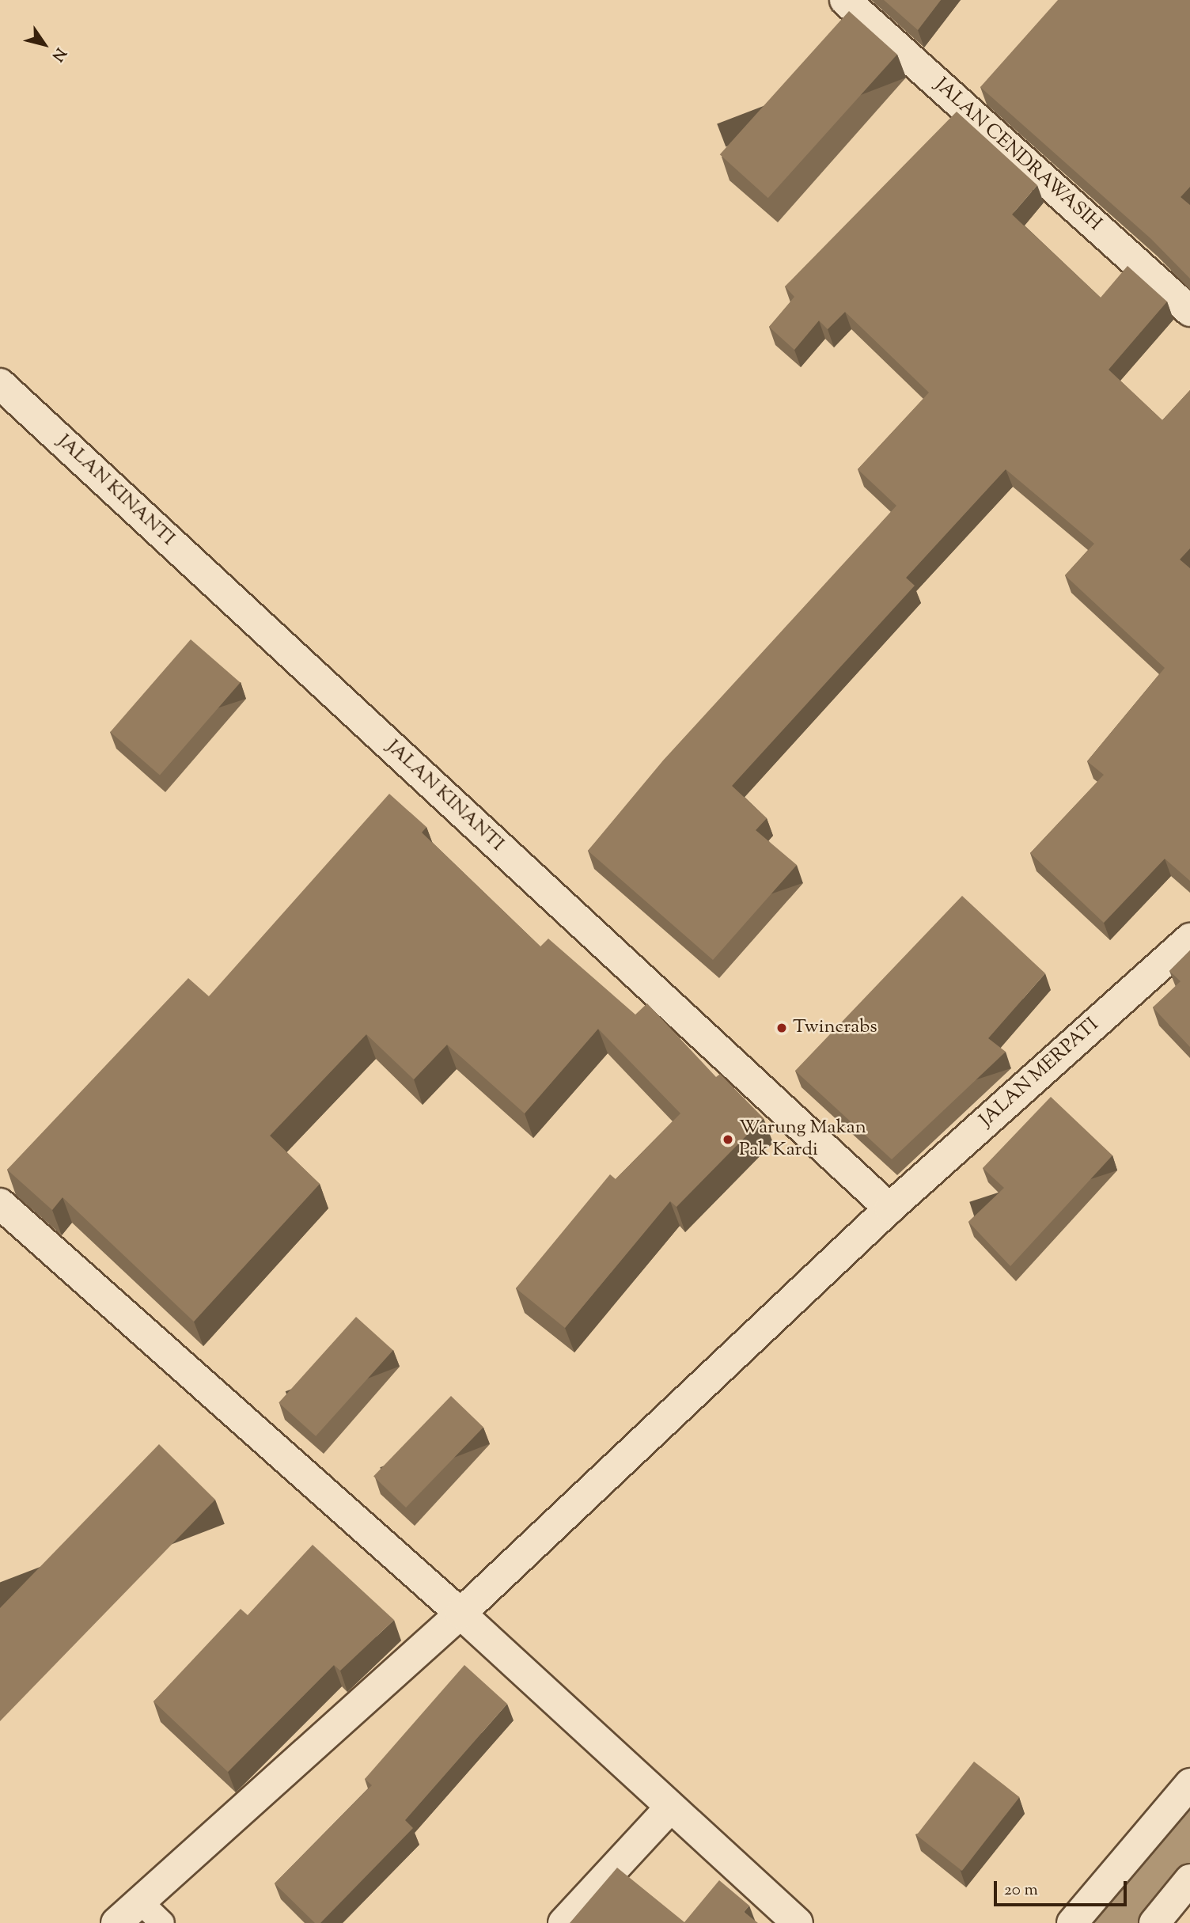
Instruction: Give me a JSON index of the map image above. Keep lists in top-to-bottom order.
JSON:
{
  "streets": {
    "street": ["JALAN CENDRAWASIH", "JALAN KINANTI", "JALAN MERPATI"]
  },
  "crossings": [
    ["JALAN KINANTI", "JALAN MERPATI"]
  ],
  "places": ["Twincrabs", "Warung Makan Pak Kardi"],
  "scale_bar": "20 m",
  "north": "bottom right"
}
